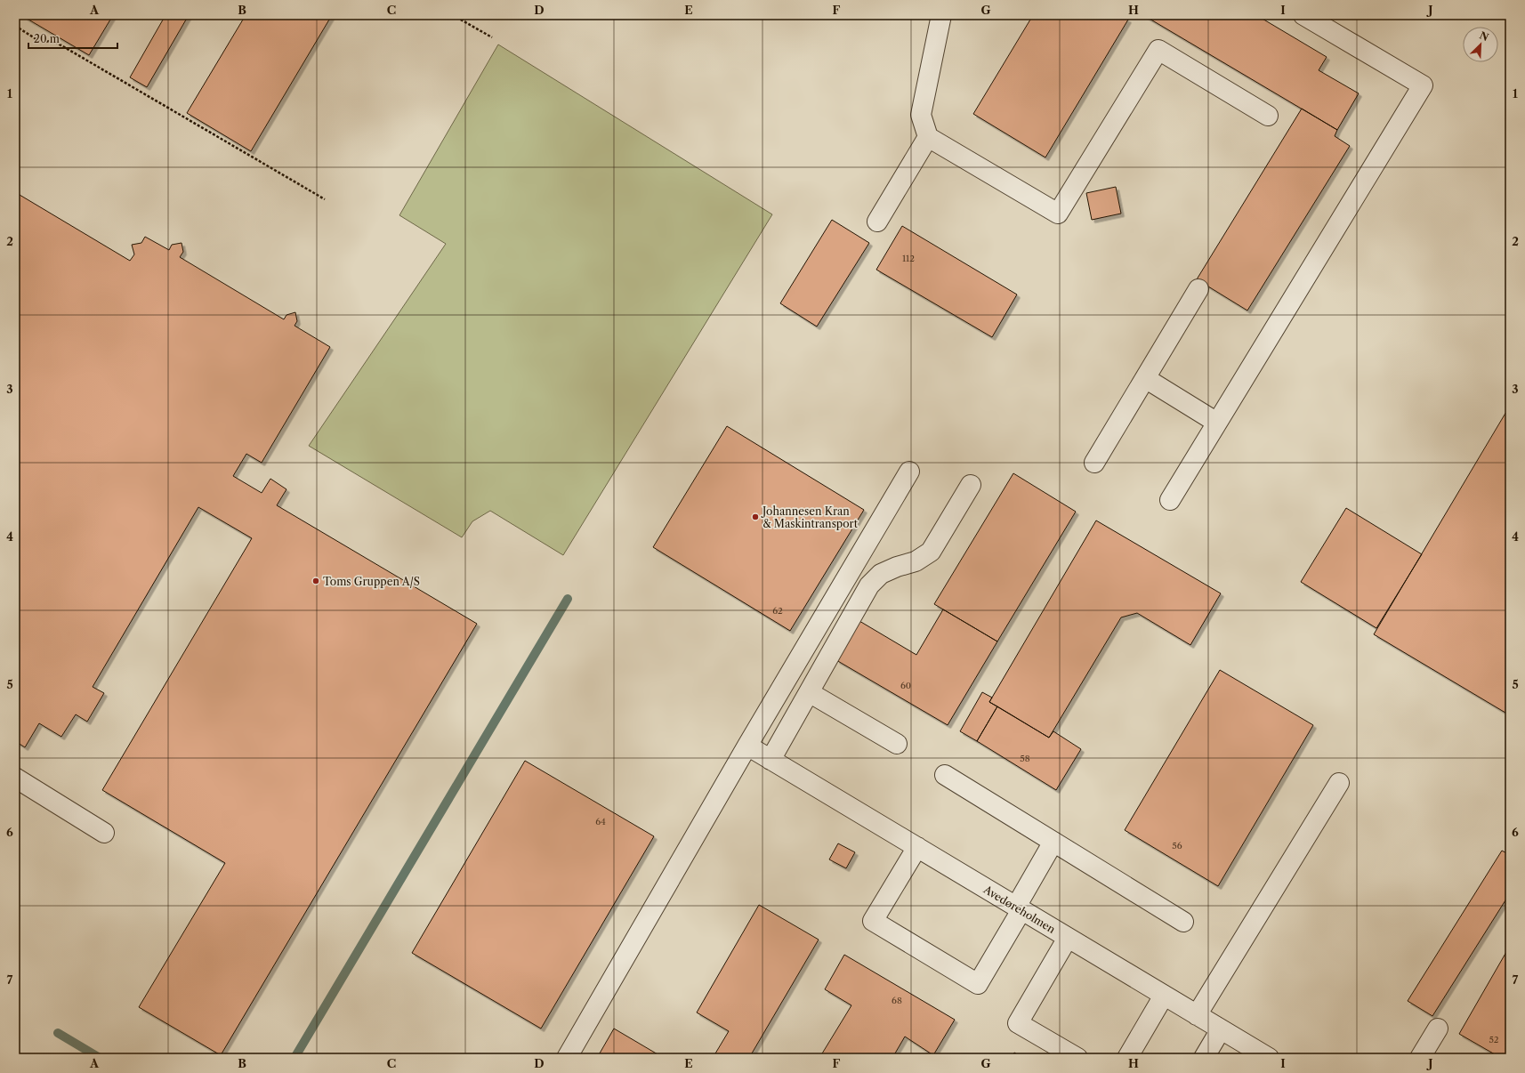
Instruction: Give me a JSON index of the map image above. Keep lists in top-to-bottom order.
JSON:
{
  "streets": {
    "street": ["Avedøreholmen"]
  },
  "places": ["Johannesen Kran & Maskintransport", "Toms Gruppen A/S"],
  "house_numbers": [
    "112",
    "62",
    "60",
    "58",
    "64",
    "56",
    "68",
    "52"
  ],
  "scale_bar": "20 m",
  "north": "top right",
  "grid": {
    "columns": [
      "A",
      "B",
      "C",
      "D",
      "E",
      "F",
      "G",
      "H",
      "I",
      "J"
    ],
    "rows": [
      "1",
      "2",
      "3",
      "4",
      "5",
      "6",
      "7"
    ]
  }
}
